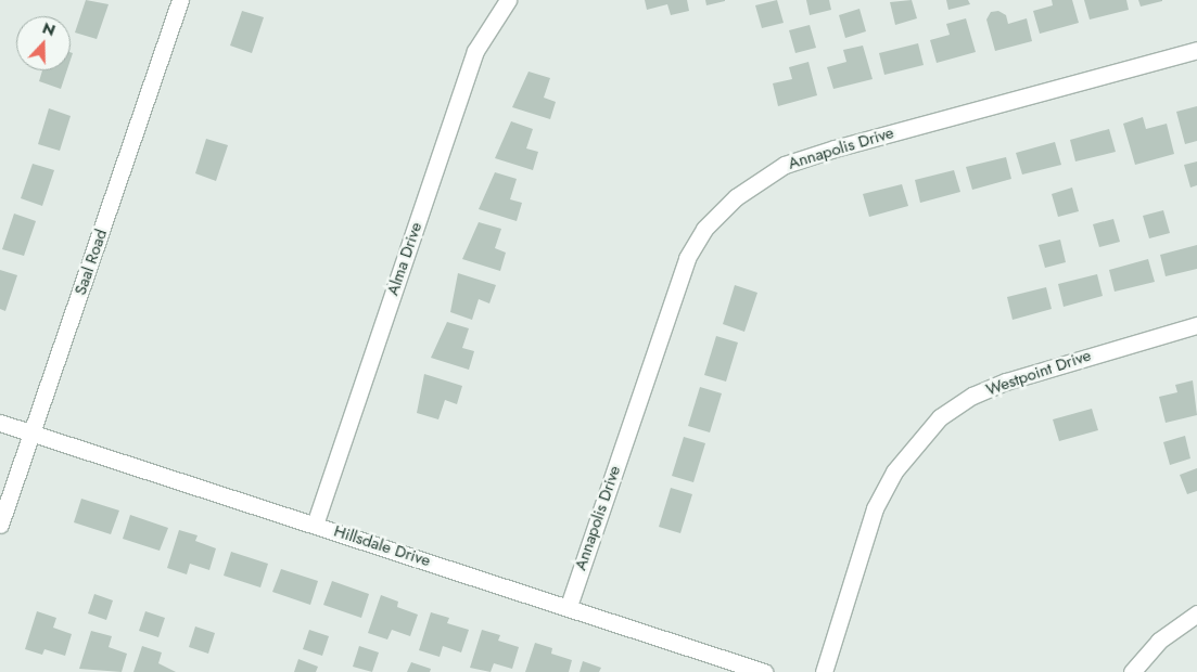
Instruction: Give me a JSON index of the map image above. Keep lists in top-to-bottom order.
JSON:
{
  "streets": {
    "street": [
      "Annapolis Drive",
      "Alma Drive",
      "Saal Road",
      "Westpoint Drive",
      "Hillsdale Drive"
    ]
  },
  "crossings": [
    ["Annapolis Drive", "Hillsdale Drive"],
    ["Alma Drive", "Hillsdale Drive"],
    ["Saal Road", "Hillsdale Drive"]
  ],
  "north": "top"
}
